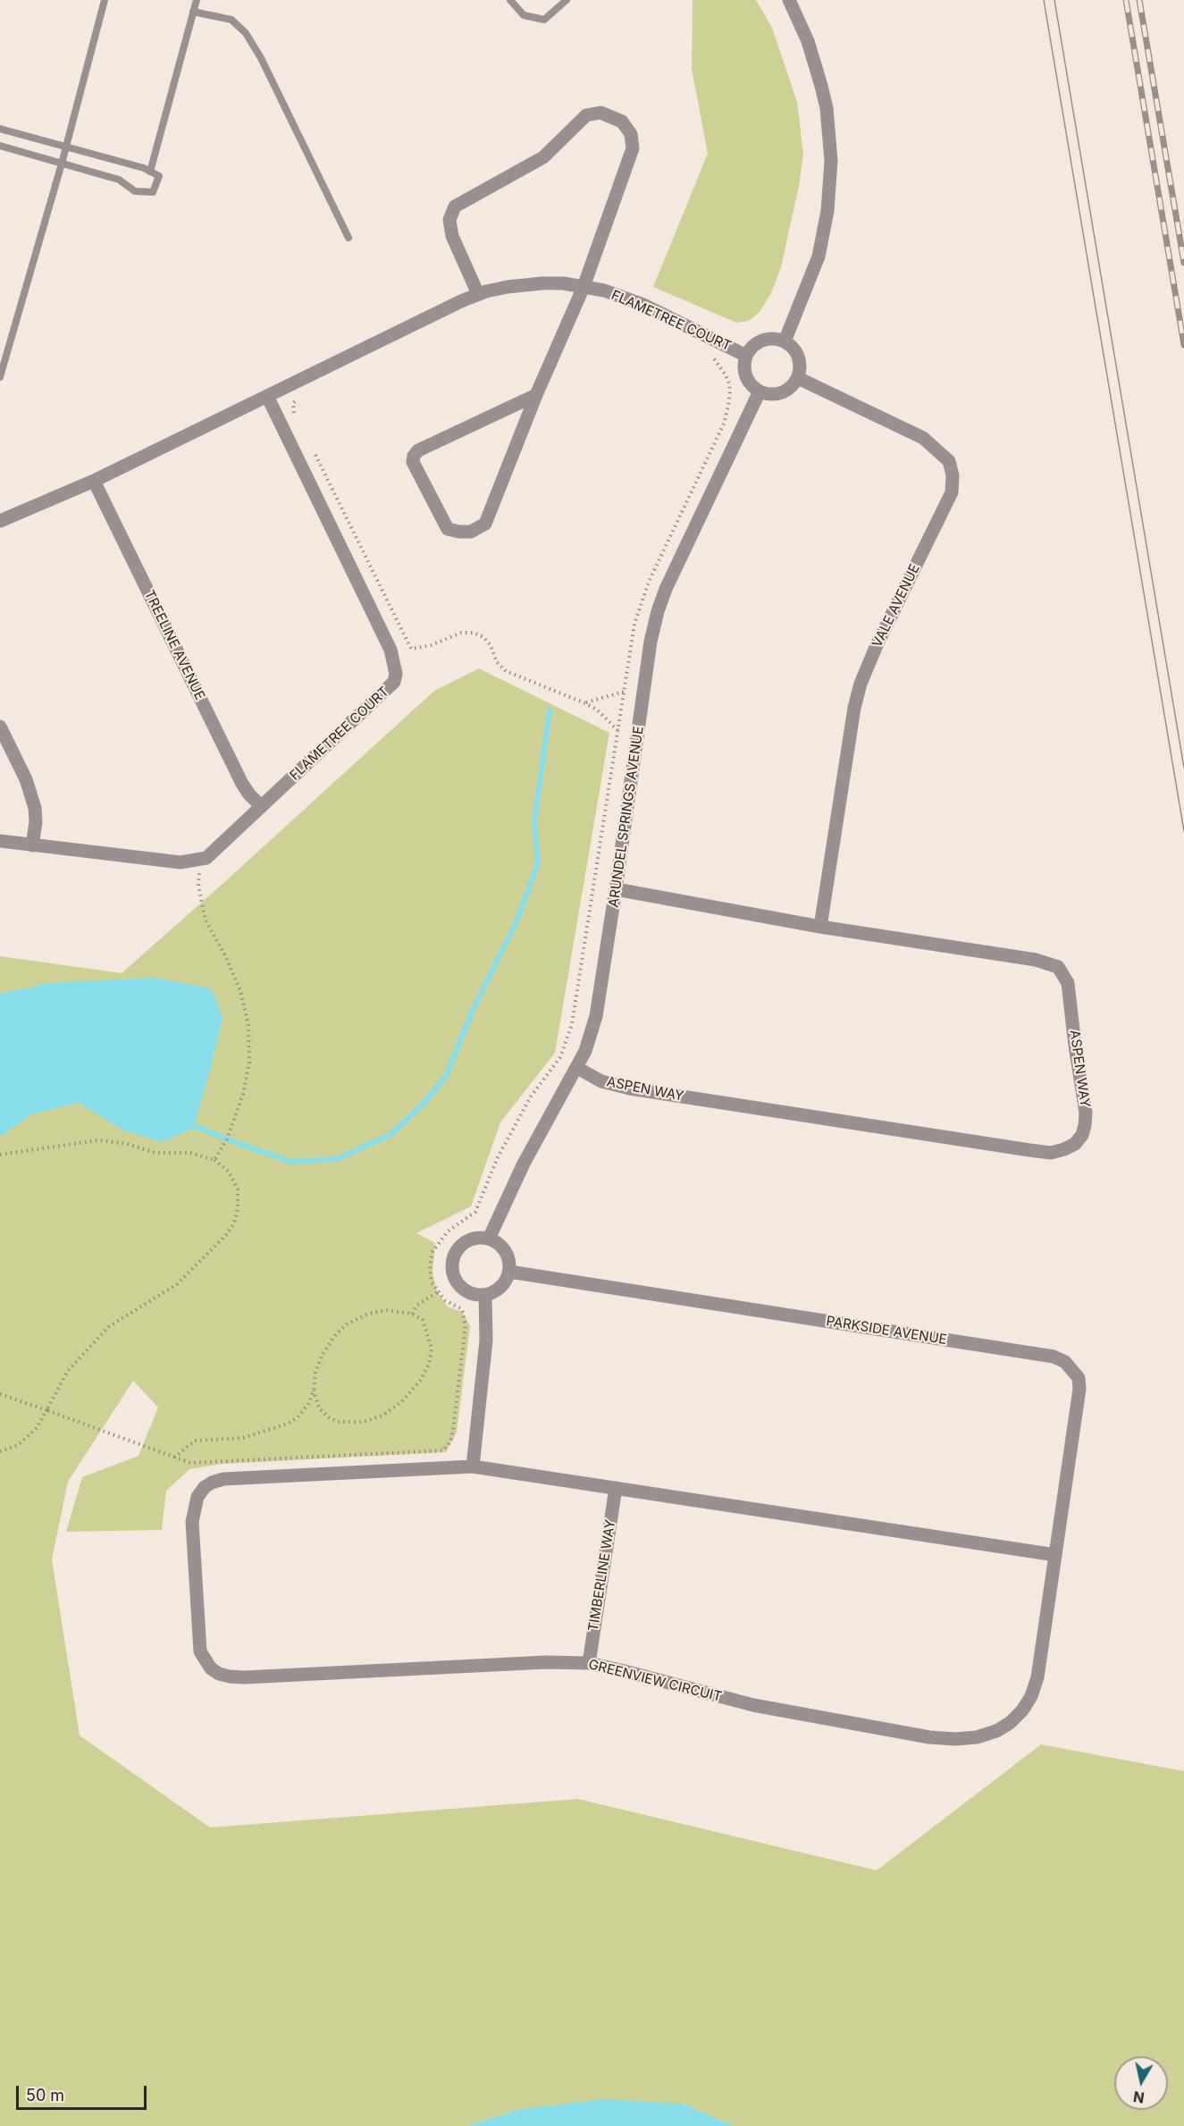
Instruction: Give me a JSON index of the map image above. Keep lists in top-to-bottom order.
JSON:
{
  "streets": {
    "street": [
      "FLAMETREE COURT",
      "VALE AVENUE",
      "TREELINE AVENUE",
      "ARUNDEL SPRINGS AVENUE",
      "ASPEN WAY",
      "PARKSIDE AVENUE",
      "TIMBERLINE WAY",
      "GREENVIEW CIRCUIT"
    ]
  },
  "crossings": [
    ["FLAMETREE COURT", "VALE AVENUE"],
    ["FLAMETREE COURT", "TREELINE AVENUE"],
    ["FLAMETREE COURT", "ARUNDEL SPRINGS AVENUE"],
    ["VALE AVENUE", "ARUNDEL SPRINGS AVENUE"],
    ["VALE AVENUE", "ASPEN WAY"],
    ["ARUNDEL SPRINGS AVENUE", "ASPEN WAY"],
    ["ARUNDEL SPRINGS AVENUE", "PARKSIDE AVENUE"],
    ["PARKSIDE AVENUE", "GREENVIEW CIRCUIT"],
    ["TIMBERLINE WAY", "GREENVIEW CIRCUIT"]
  ],
  "scale_bar": "50 m",
  "north": "bottom"
}
